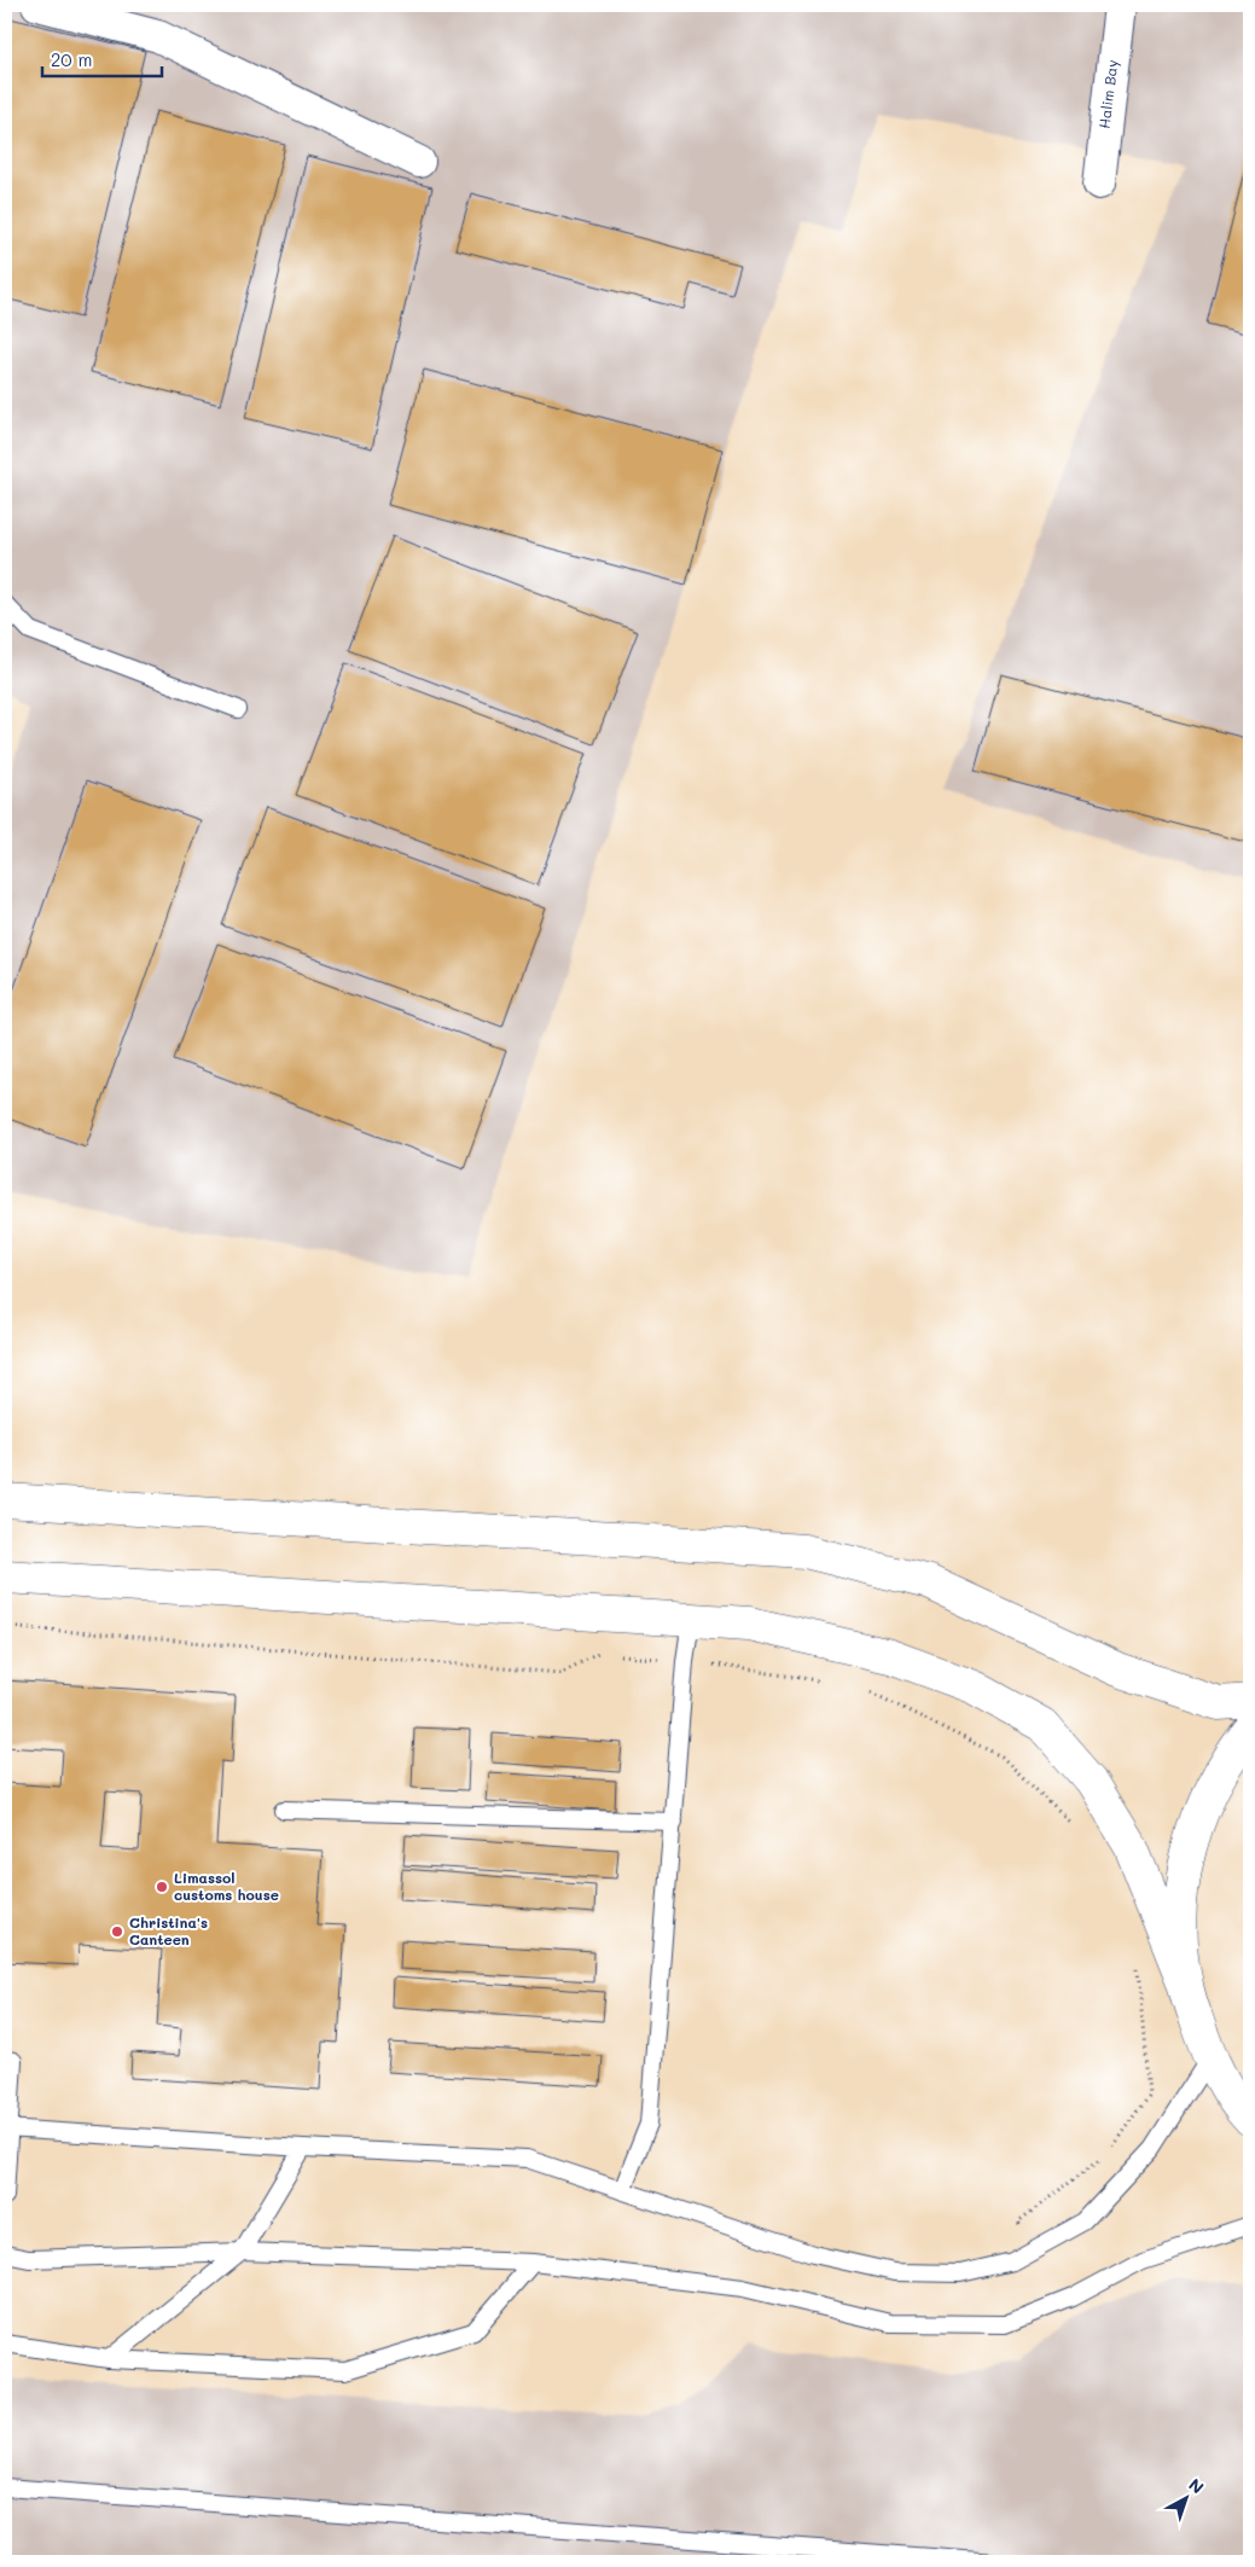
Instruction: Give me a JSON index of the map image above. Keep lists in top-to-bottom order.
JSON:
{
  "streets": {
    "street": ["Halim Bay"]
  },
  "places": ["Limassol customs house", "Christina's Canteen"],
  "scale_bar": "20 m",
  "north": "top right"
}
